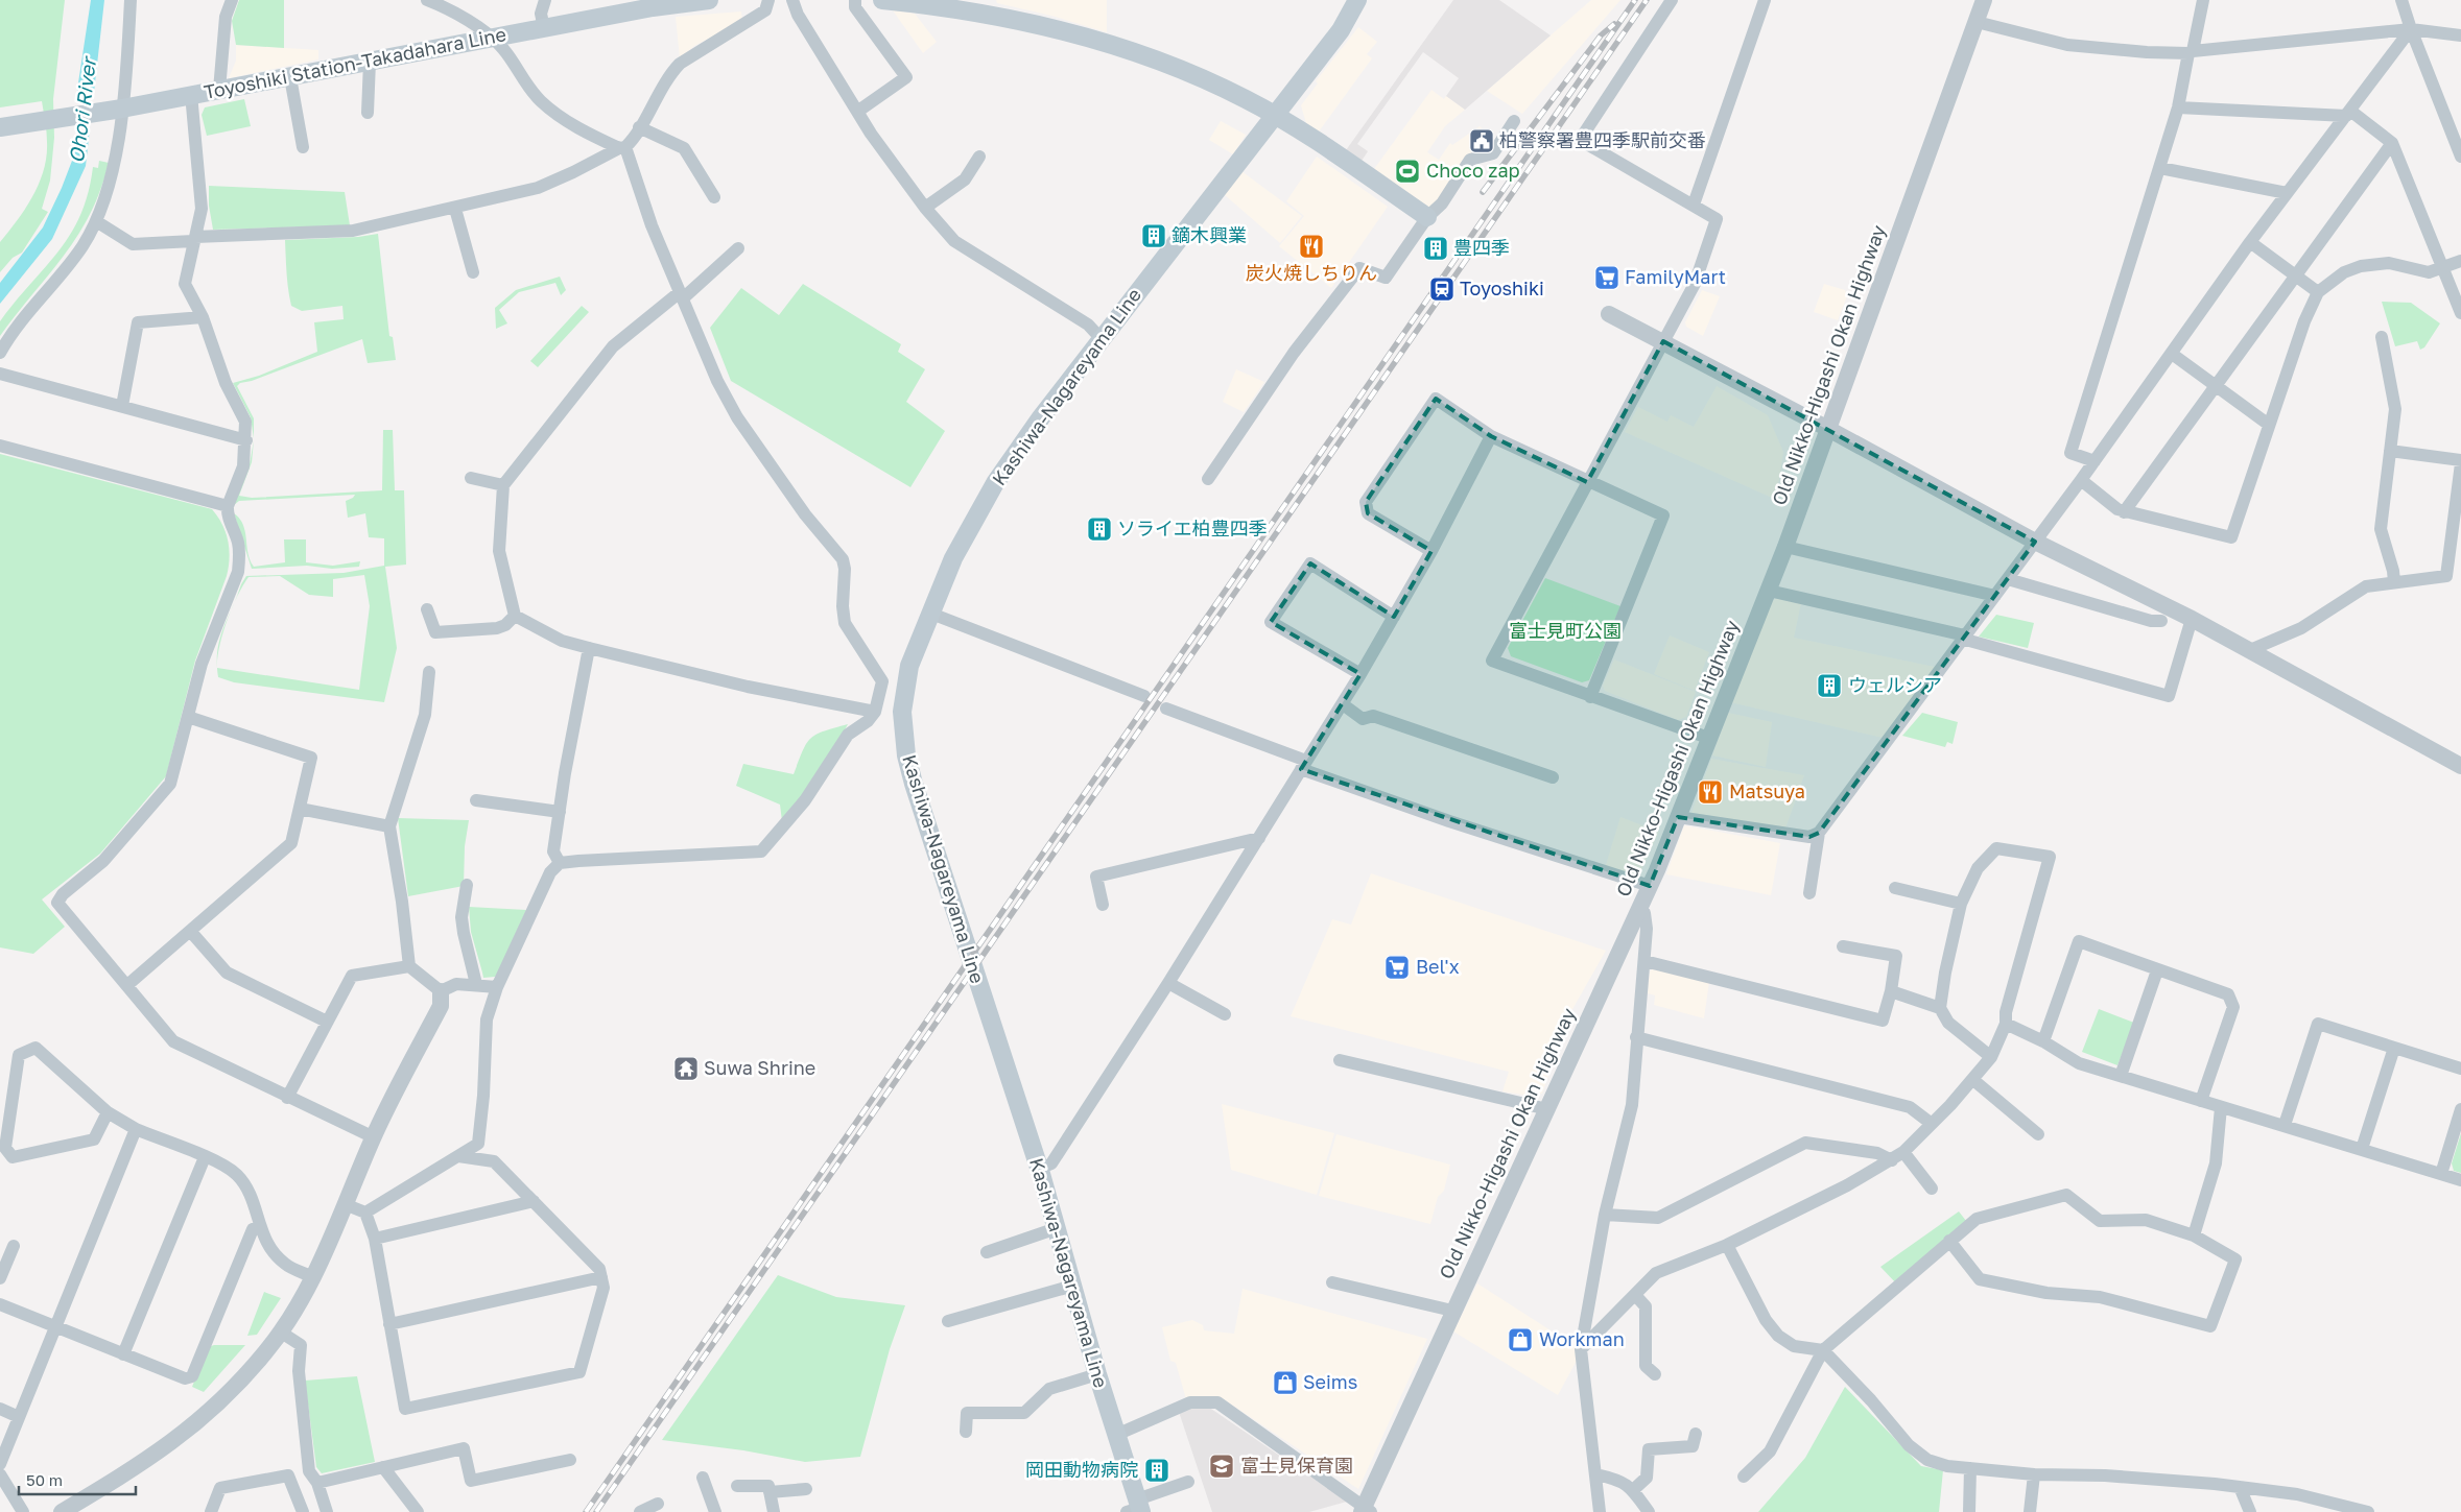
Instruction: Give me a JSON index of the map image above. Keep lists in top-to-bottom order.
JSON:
{
  "streets": {
    "main road": ["Toyoshiki Station-Takadahara Line", "Kashiwa-Nagareyama Line"],
    "street": ["Old Nikko-Higashi Okan Highway"]
  },
  "water": ["Ohori River"],
  "parks": ["富士見町公園"],
  "places": {
    "public building": ["柏警察署豊四季駅前交番"],
    "sports": ["Choco zap"],
    "building": [
      "鏑木興業",
      "豊四季",
      "ソライエ柏豊四季",
      "ウェルシア",
      "岡田動物病院"
    ],
    "restaurant": ["炭火焼しちりん", "Matsuya"],
    "supermarket": ["FamilyMart", "Bel'x"],
    "station": ["Toyoshiki"],
    "temple": ["Suwa Shrine"],
    "shop": ["Workman", "Seims"],
    "school or university": ["富士見保育園"]
  },
  "scale_bar": "50 m"
}
